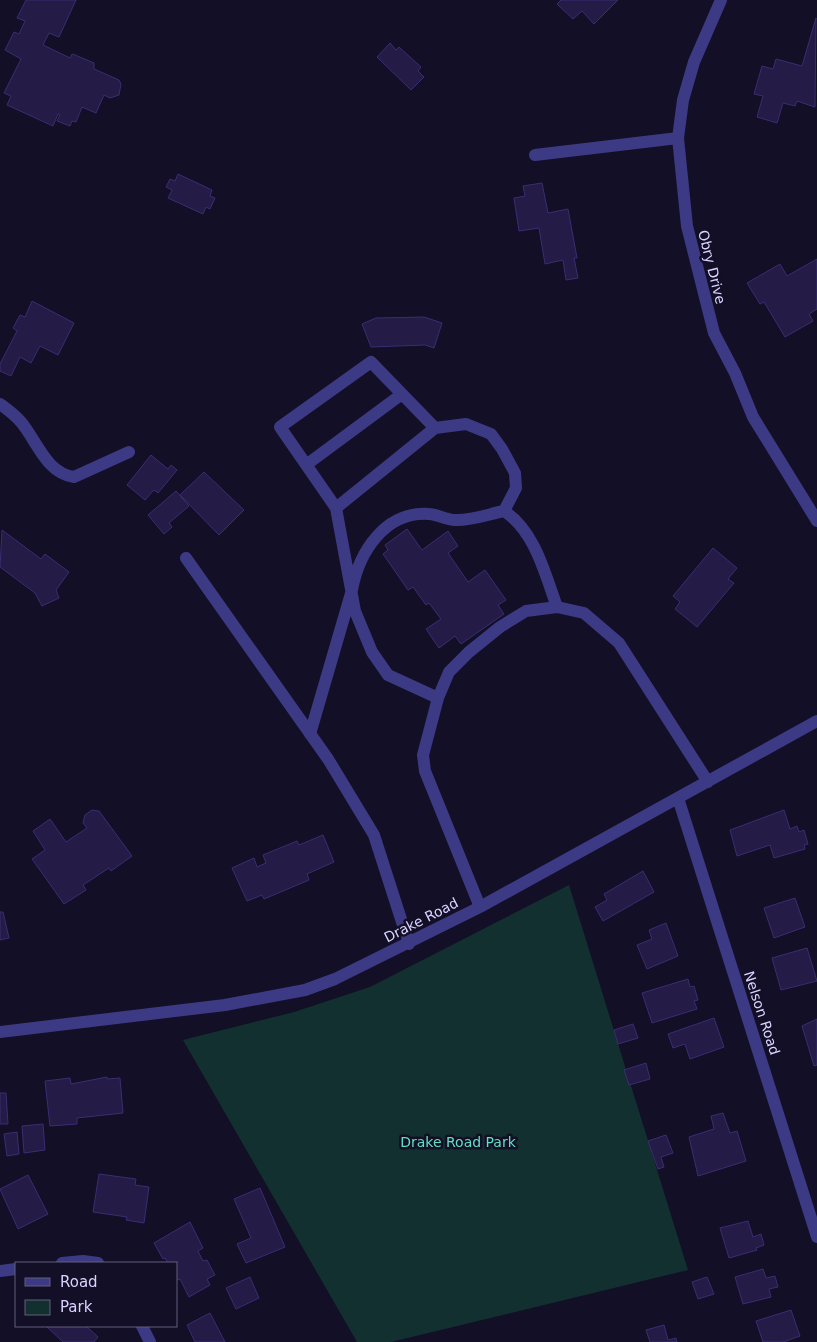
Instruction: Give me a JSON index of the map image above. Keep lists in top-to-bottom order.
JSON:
{
  "streets": {
    "street": ["Obry Drive", "Drake Road", "Nelson Road"]
  },
  "crossings": [
    ["Drake Road", "Nelson Road"]
  ],
  "parks": ["Drake Road Park"],
  "legend": ["Road", "Park"]
}
